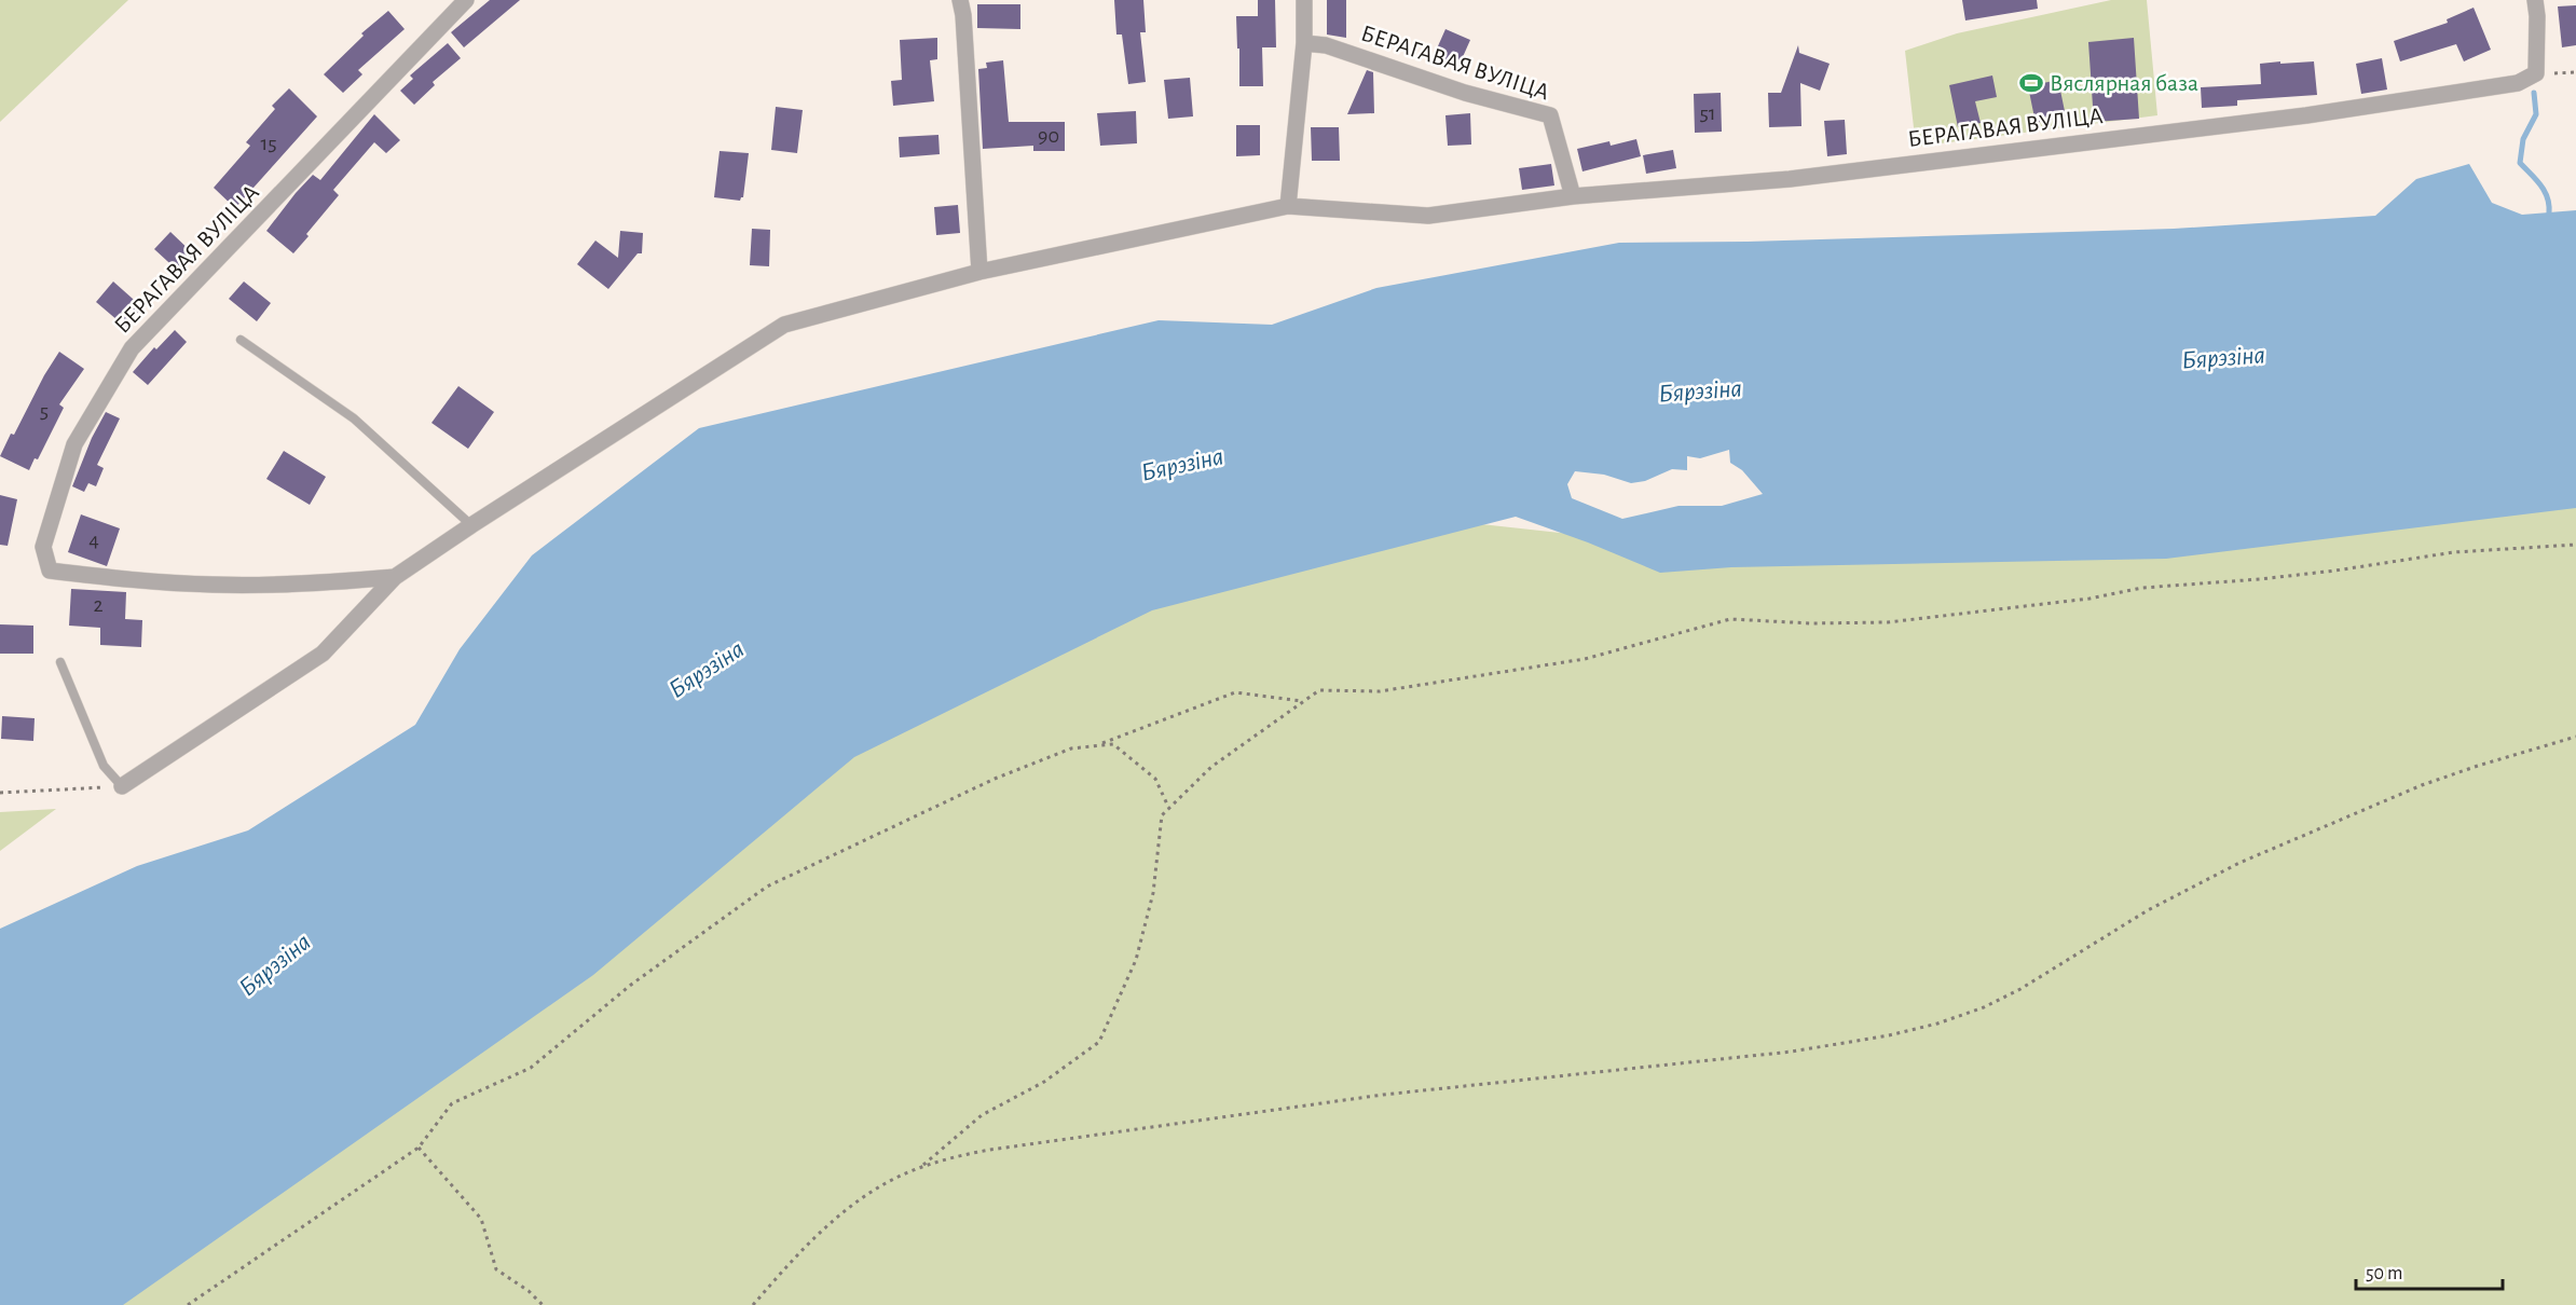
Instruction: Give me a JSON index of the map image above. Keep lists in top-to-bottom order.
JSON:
{
  "streets": {
    "street": ["БЕРАГАВАЯ ВУЛІЦА"]
  },
  "water": ["Бярэзіна"],
  "places": {
    "sports": ["Вяслярная база"]
  },
  "house_numbers": [
    "51",
    "90",
    "15",
    "5",
    "4",
    "2"
  ],
  "scale_bar": "50 m"
}
